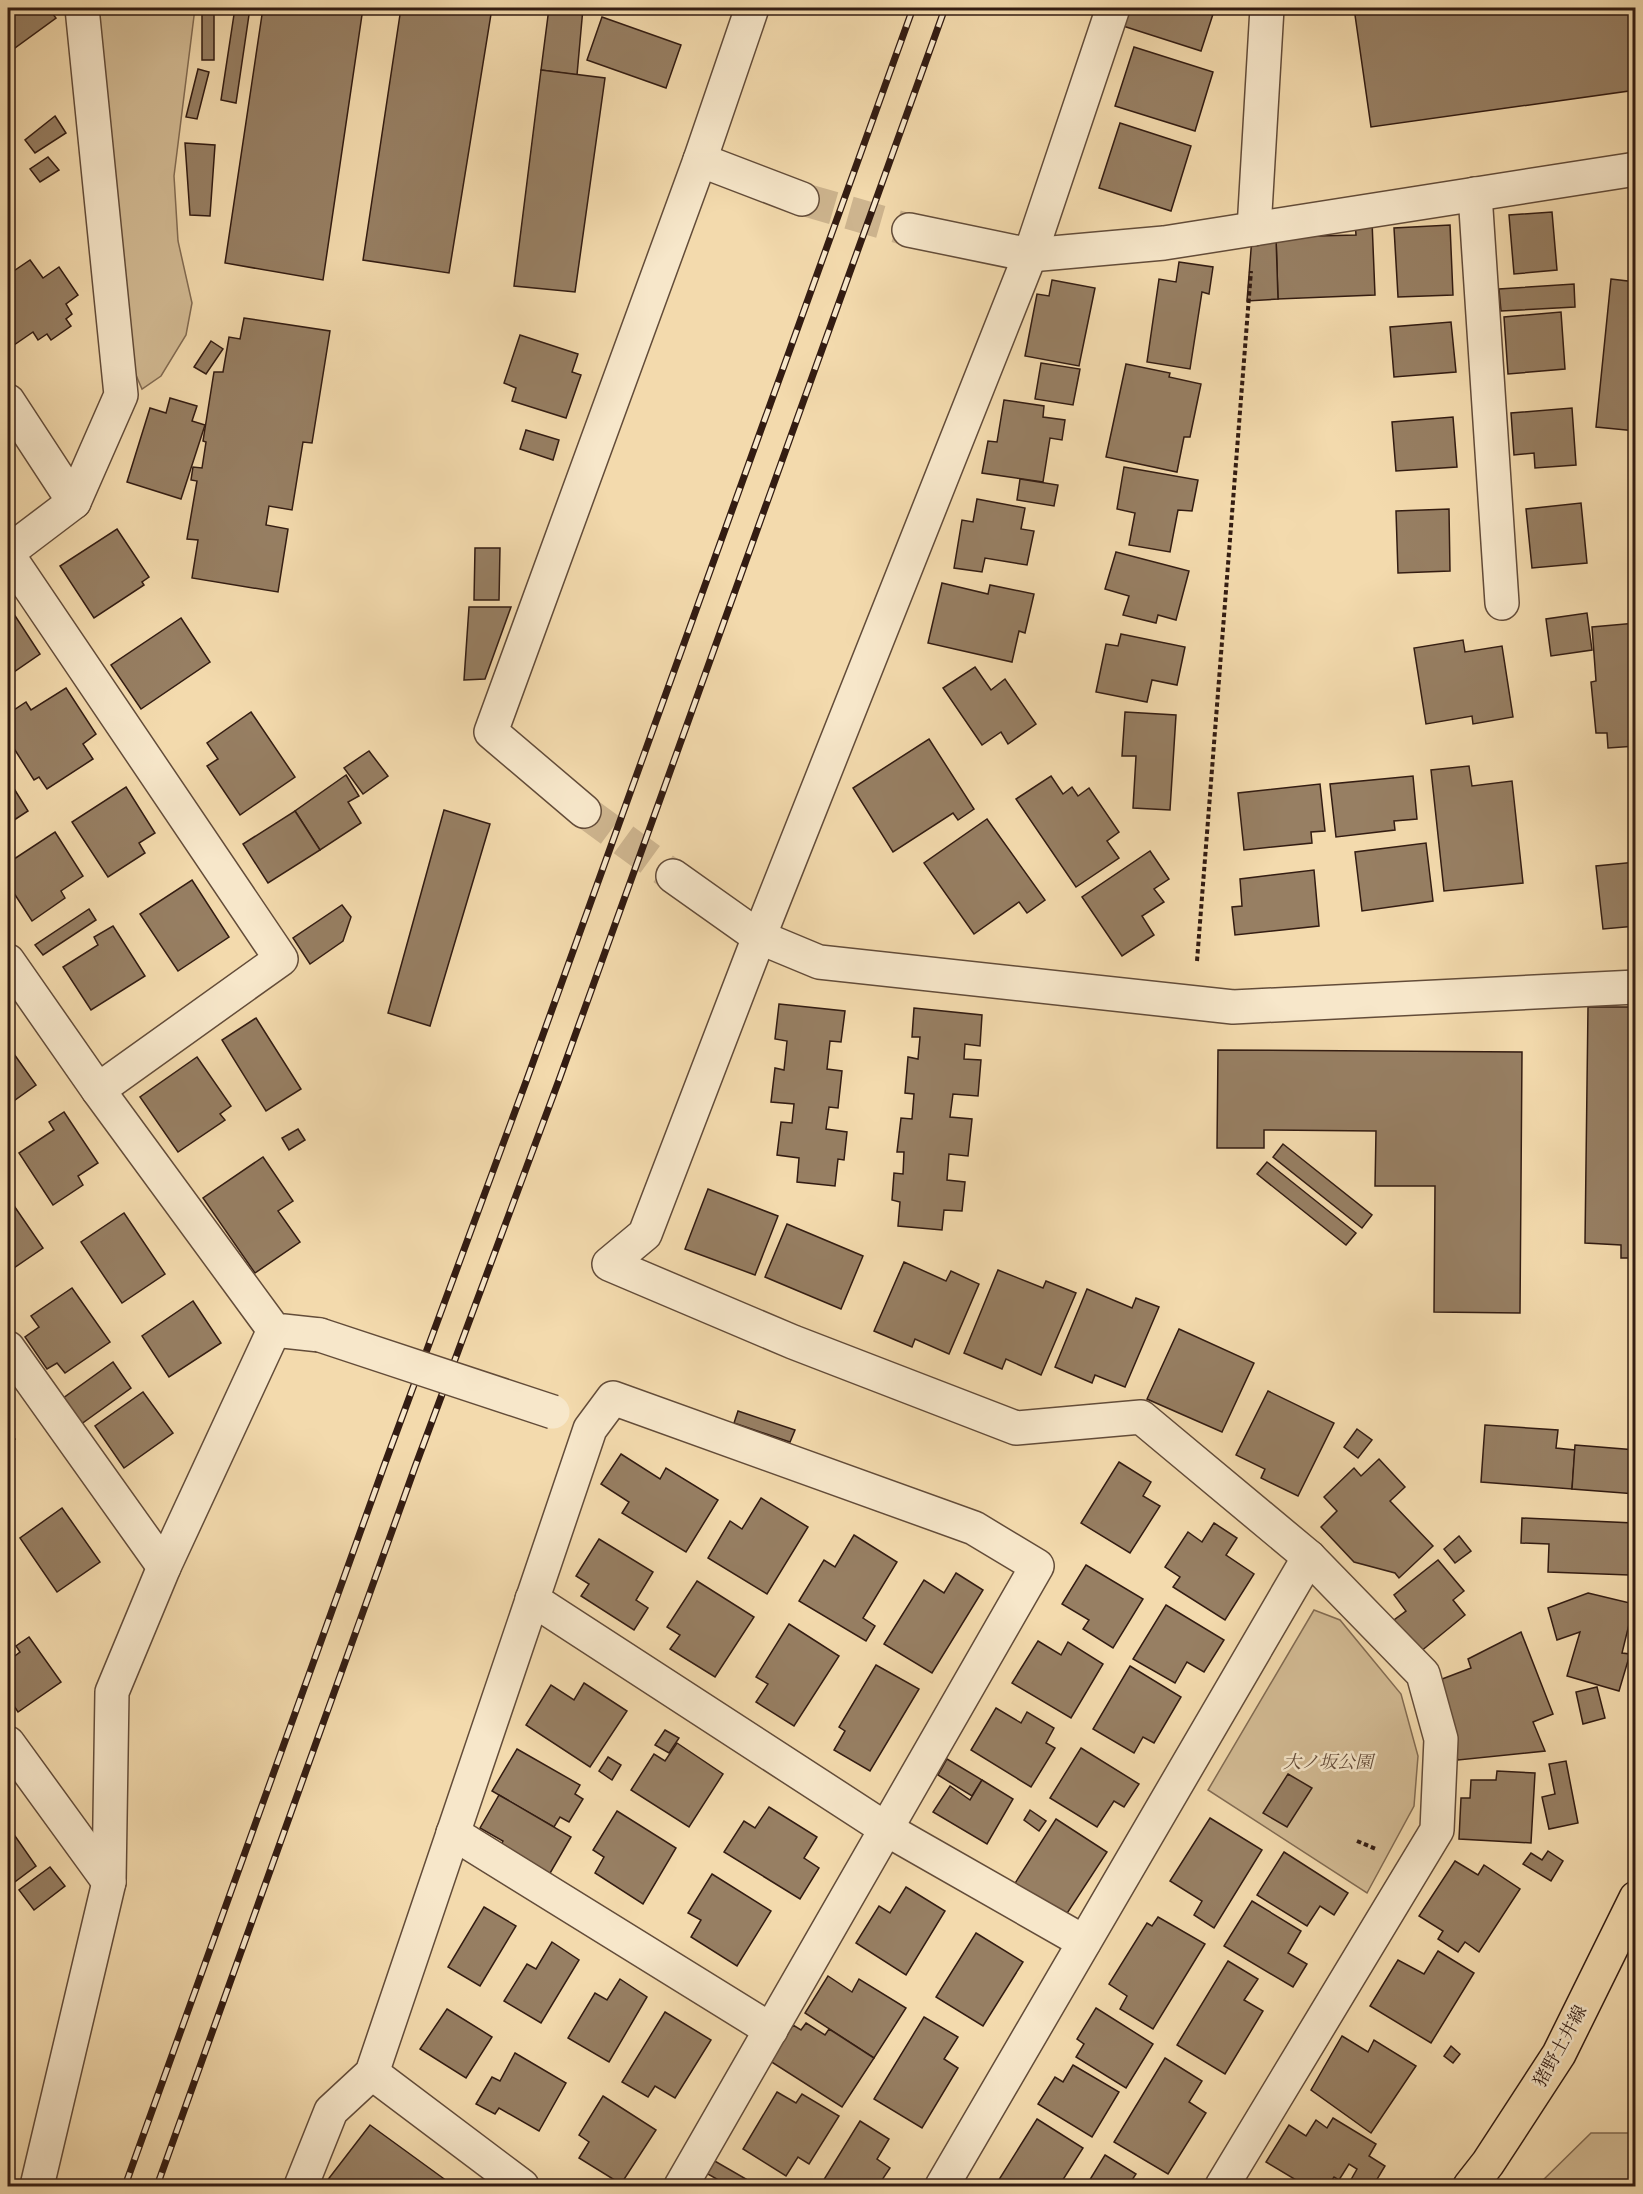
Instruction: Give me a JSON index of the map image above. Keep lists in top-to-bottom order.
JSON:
{
  "streets": {
    "main road": ["猪野土井線"]
  },
  "parks": ["大ノ坂公園"]
}
